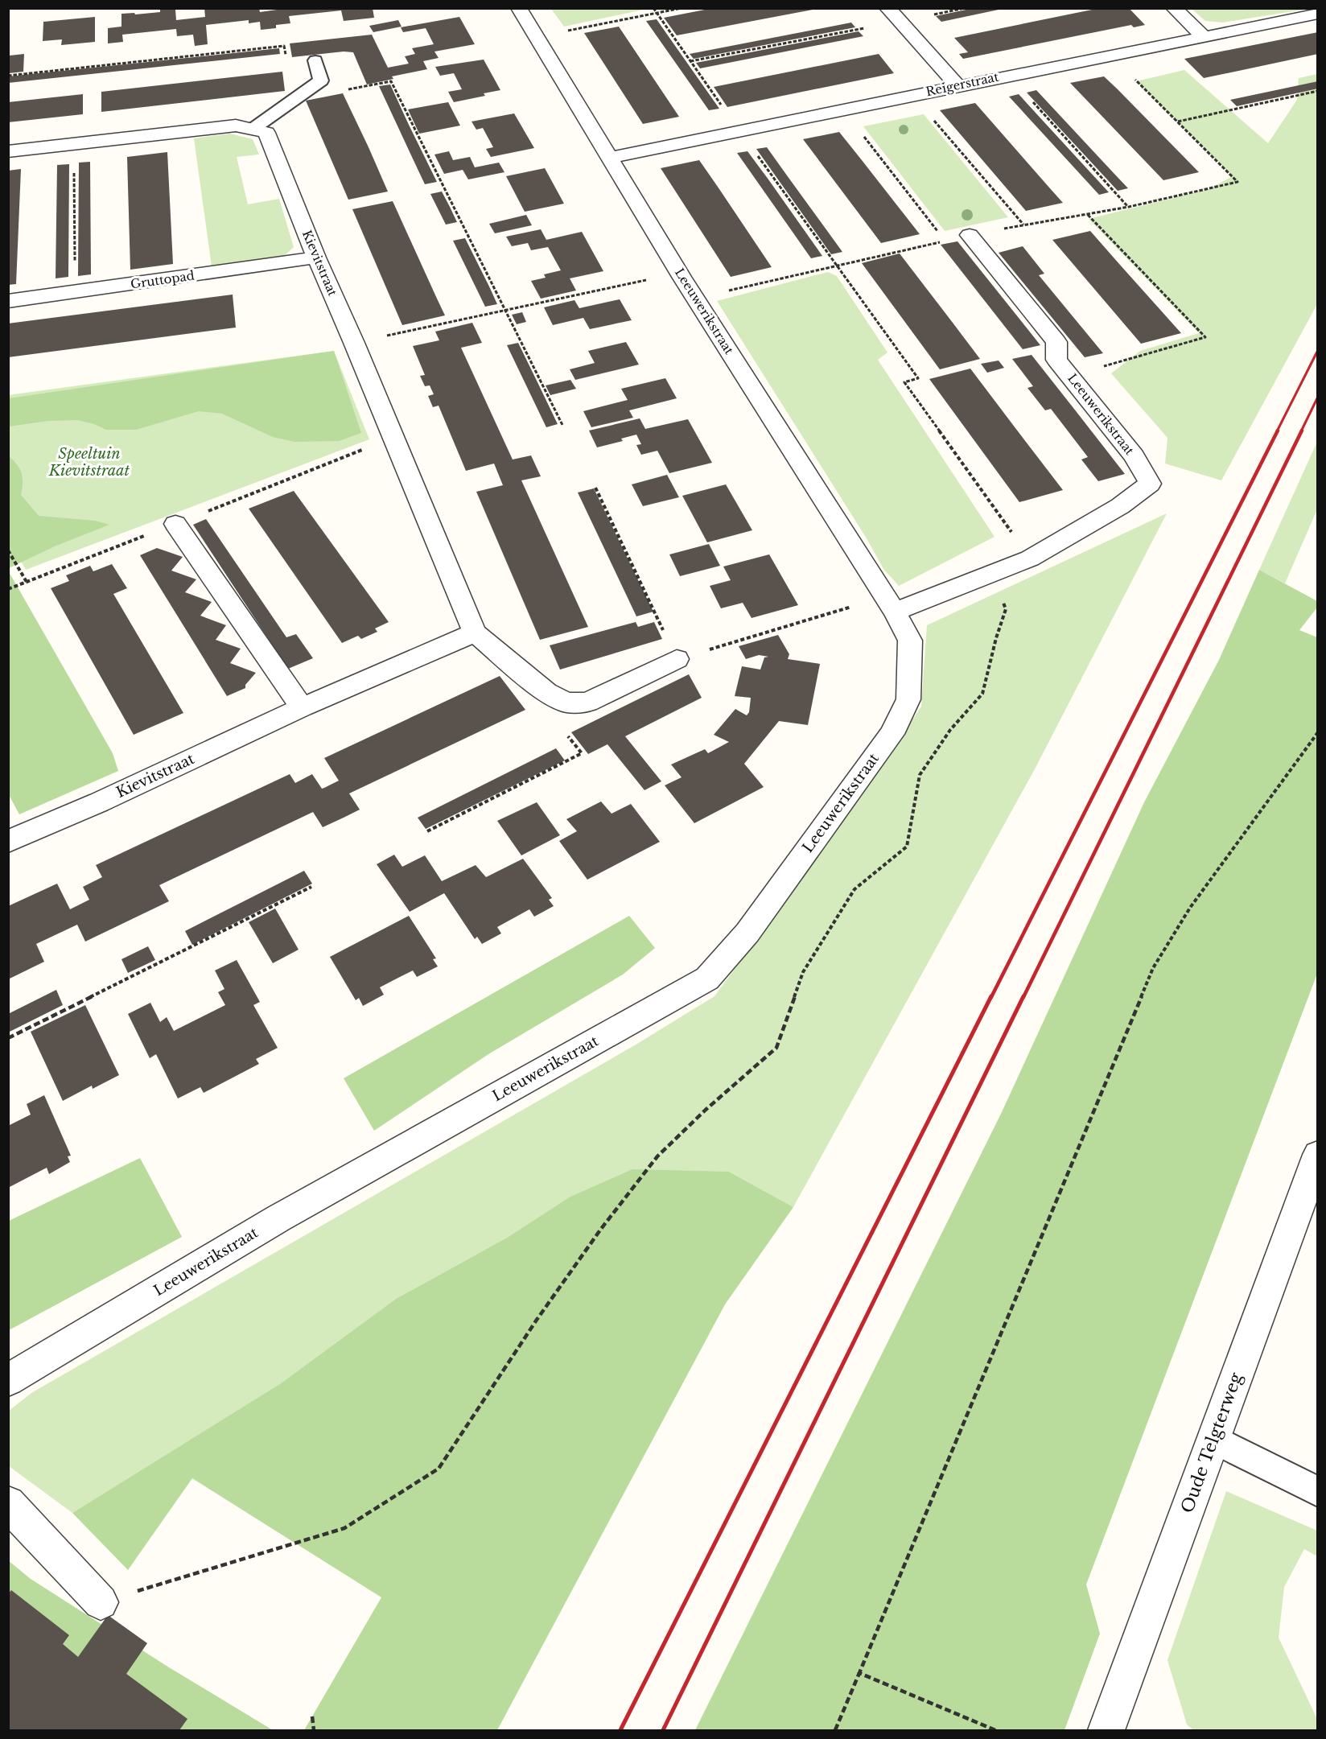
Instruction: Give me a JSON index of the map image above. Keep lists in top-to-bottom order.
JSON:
{
  "streets": {
    "street": [
      "Reigerstraat",
      "Kievitstraat",
      "Gruttopad",
      "Leeuwerikstraat",
      "Oude Telgterweg"
    ]
  },
  "crossings": [
    ["Reigerstraat", "Leeuwerikstraat"],
    ["Kievitstraat", "Gruttopad"]
  ],
  "parks": ["Speeltuin Kievitstraat"]
}
